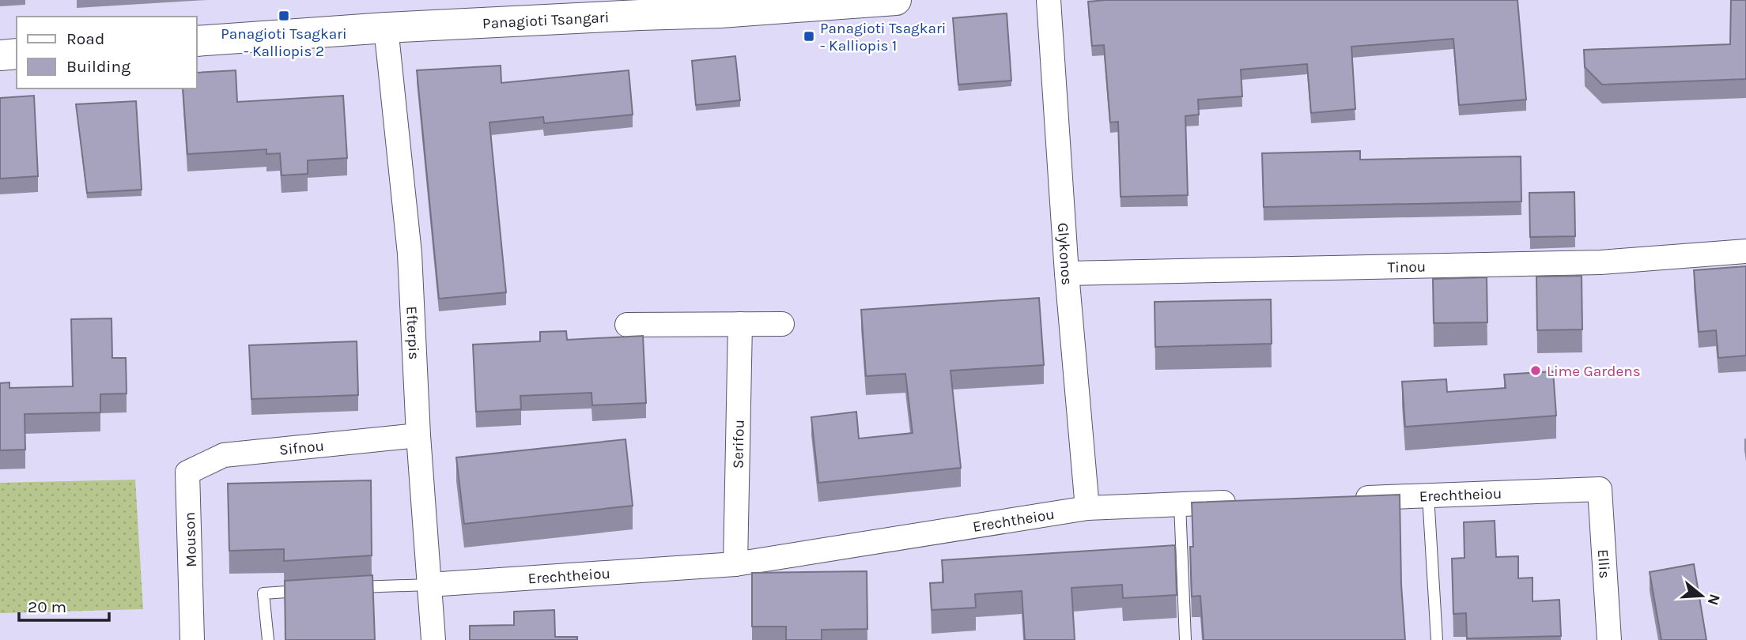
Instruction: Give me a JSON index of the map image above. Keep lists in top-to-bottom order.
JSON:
{
  "streets": {
    "main road": ["Panagioti Tsangari"],
    "street": [
      "Glykonos",
      "Tinou",
      "Efterpis",
      "Serifou",
      "Sifnou",
      "Erechtheiou",
      "Mouson",
      "Ellis"
    ]
  },
  "crossings": [
    ["Panagioti Tsangari", "Efterpis"],
    ["Glykonos", "Tinou"],
    ["Glykonos", "Erechtheiou"],
    ["Efterpis", "Sifnou"],
    ["Efterpis", "Erechtheiou"],
    ["Serifou", "Erechtheiou"],
    ["Sifnou", "Mouson"],
    ["Erechtheiou", "Ellis"]
  ],
  "places": {
    "transit": ["Panagioti Tsagkari - Kalliopis 2", "Panagioti Tsagkari - Kalliopis 1"],
    "other": ["Lime Gardens"]
  },
  "legend": ["Road", "Building"],
  "scale_bar": "20 m",
  "north": "right"
}
